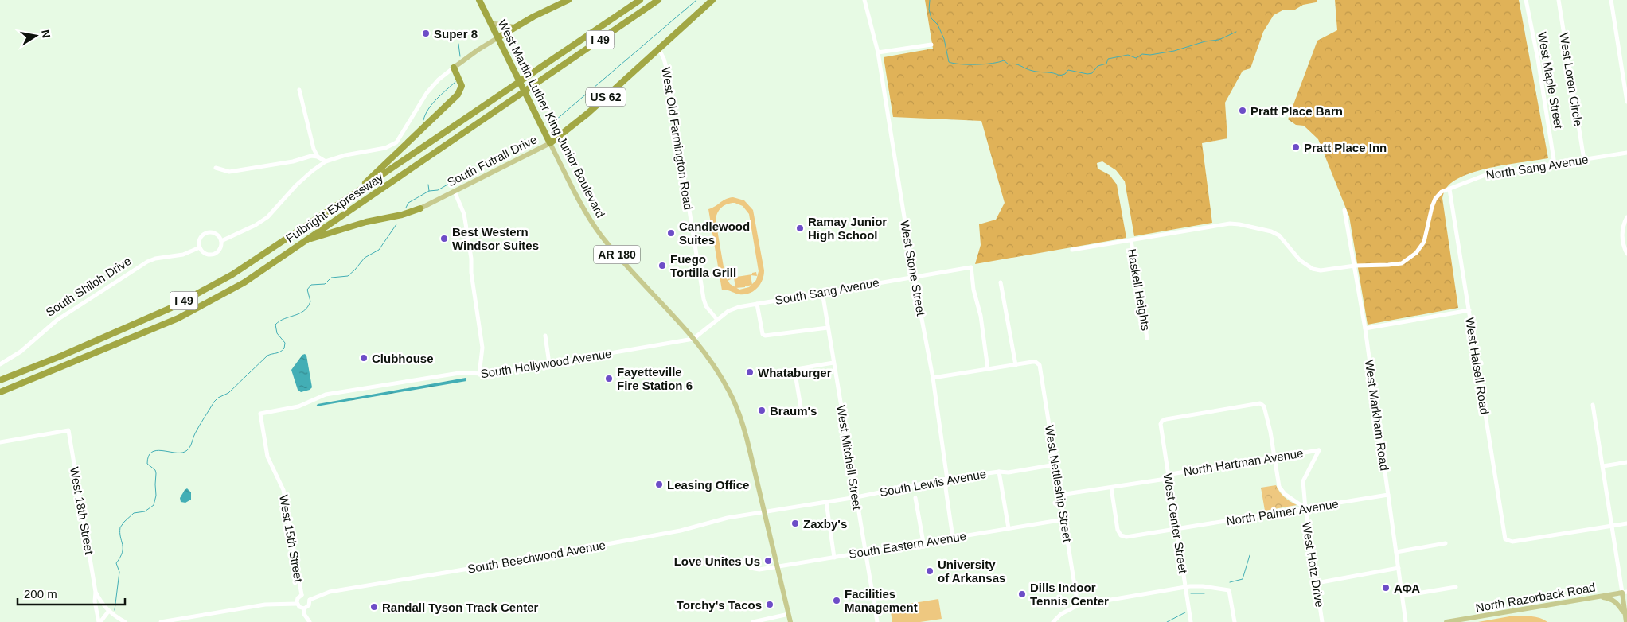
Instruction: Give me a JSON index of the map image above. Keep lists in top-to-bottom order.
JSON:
{
  "streets": {
    "highway": [
      "I 49",
      "US 62",
      "West Martin Luther King Junior Boulevard",
      "South Futrall Drive",
      "Fulbright Expressway"
    ],
    "main road": ["AR 180", "North Razorback Road"],
    "street": [
      "West Loren Circle",
      "West Maple Street",
      "West Old Farmington Road",
      "North Sang Avenue",
      "West Stone Street",
      "South Shiloh Drive",
      "Haskell Heights",
      "South Sang Avenue",
      "South Hollywood Avenue",
      "West Halsell Road",
      "West Markham Road",
      "West Mitchell Street",
      "North Hartman Avenue",
      "South Lewis Avenue",
      "West Nettleship Street",
      "West 18th Street",
      "North Palmer Avenue",
      "West Center Street",
      "West 15th Street",
      "South Eastern Avenue",
      "South Beechwood Avenue",
      "West Hotz Drive"
    ]
  },
  "crossings": [
    ["West Loren Circle", "North Sang Avenue"],
    ["West Maple Street", "North Sang Avenue"],
    ["West Martin Luther King Junior Boulevard", "South Futrall Drive"],
    ["West Martin Luther King Junior Boulevard", "South Sang Avenue"],
    ["West Martin Luther King Junior Boulevard", "South Hollywood Avenue"],
    ["West Martin Luther King Junior Boulevard", "South Lewis Avenue"],
    ["West Martin Luther King Junior Boulevard", "South Eastern Avenue"],
    ["West Martin Luther King Junior Boulevard", "South Beechwood Avenue"],
    ["West Old Farmington Road", "South Futrall Drive"],
    ["West Old Farmington Road", "South Sang Avenue"],
    ["North Sang Avenue", "Haskell Heights"],
    ["North Sang Avenue", "West Halsell Road"],
    ["North Sang Avenue", "West Markham Road"],
    ["West Stone Street", "South Sang Avenue"],
    ["West Stone Street", "South Lewis Avenue"],
    ["West Stone Street", "South Eastern Avenue"],
    ["South Sang Avenue", "South Hollywood Avenue"],
    ["South Sang Avenue", "West Mitchell Street"],
    ["South Hollywood Avenue", "West 15th Street"],
    ["West Markham Road", "North Palmer Avenue"],
    ["West Mitchell Street", "South Lewis Avenue"],
    ["West Mitchell Street", "South Eastern Avenue"],
    ["North Hartman Avenue", "West Nettleship Street"],
    ["North Hartman Avenue", "North Palmer Avenue"],
    ["North Hartman Avenue", "West Center Street"],
    ["North Hartman Avenue", "West Hotz Drive"],
    ["South Lewis Avenue", "West Nettleship Street"],
    ["South Lewis Avenue", "South Beechwood Avenue"],
    ["West Nettleship Street", "South Eastern Avenue"],
    ["North Palmer Avenue", "West Center Street"],
    ["North Palmer Avenue", "West Hotz Drive"],
    ["West Center Street", "West Hotz Drive"],
    ["West 15th Street", "South Beechwood Avenue"]
  ],
  "places": [
    "Super 8",
    "Pratt Place Barn",
    "Pratt Place Inn",
    "Ramay Junior High School",
    "Candlewood Suites",
    "Best Western Windsor Suites",
    "Fuego Tortilla Grill",
    "Clubhouse",
    "Whataburger",
    "Fayetteville Fire Station 6",
    "Braum's",
    "Leasing Office",
    "Zaxby's",
    "Love Unites Us",
    "University of Arkansas",
    "ΑΦΑ",
    "Dills Indoor Tennis Center",
    "Facilities Management",
    "Torchy's Tacos",
    "Randall Tyson Track Center"
  ],
  "scale_bar": "200 m",
  "north": "right"
}
